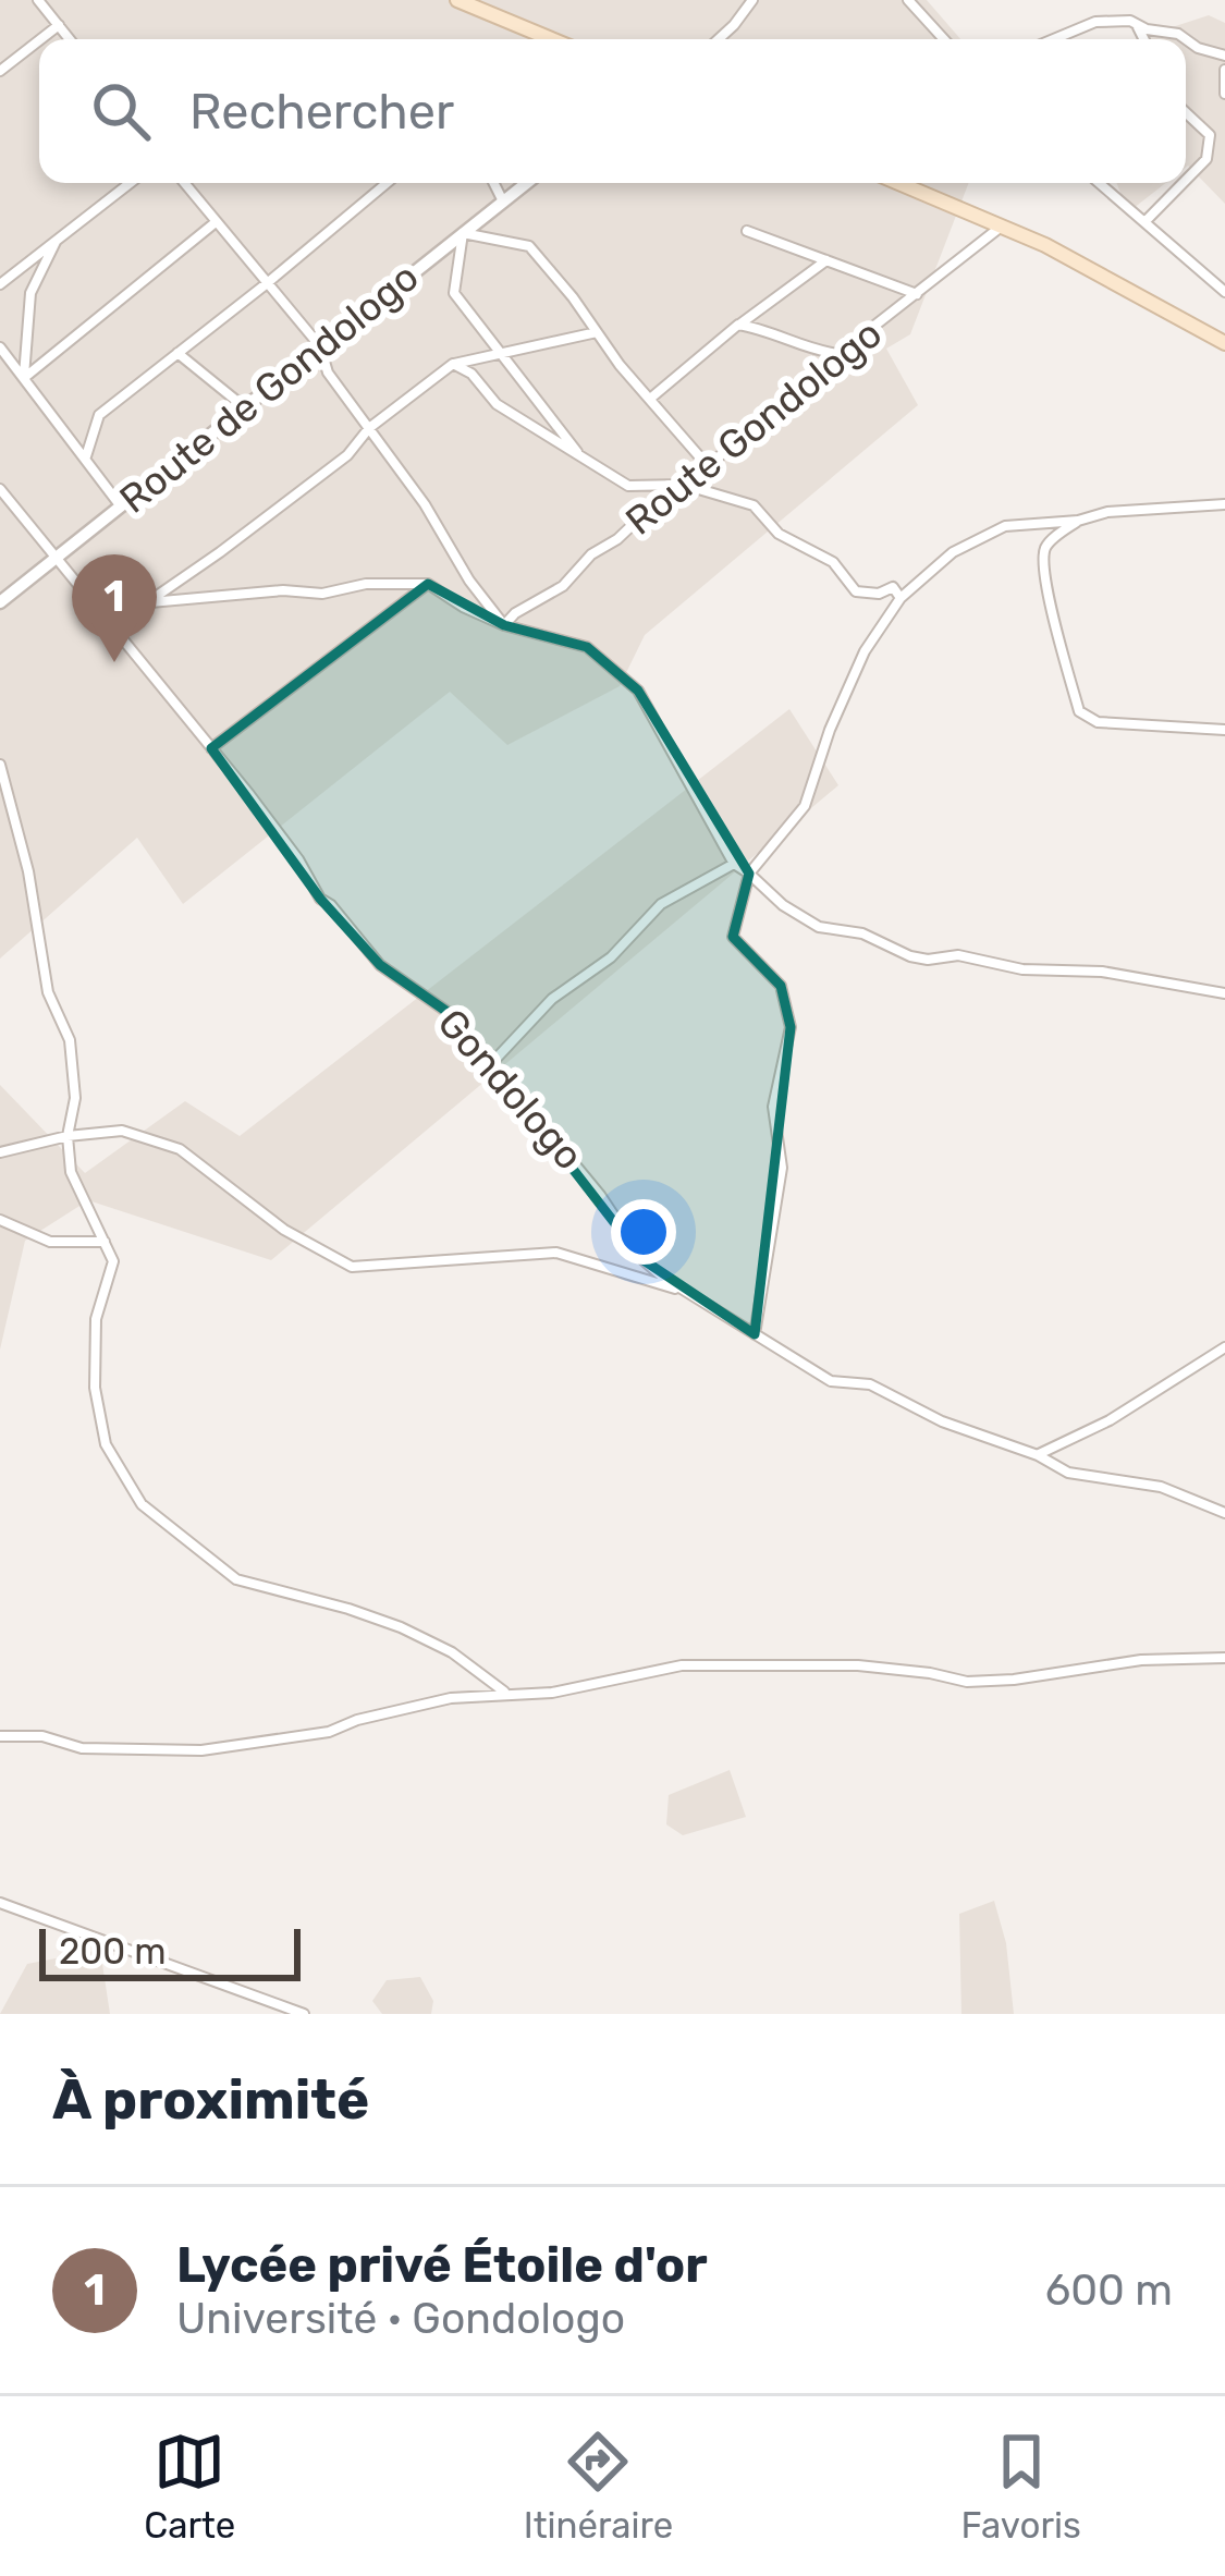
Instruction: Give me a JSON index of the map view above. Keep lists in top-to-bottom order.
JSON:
{
  "streets": {
    "street": ["Route de Gondologo", "Route Gondologo", "Gondologo"]
  },
  "crossings": [
    ["Route de Gondologo", "Gondologo"]
  ],
  "scale_bar": "200 m",
  "page": {
    "search": "Rechercher",
    "pins": "1",
    "scale": "200 m",
    "heading": "À proximité",
    "list": [
      {
        "mark": "1",
        "name": "Lycée privé Étoile d'or",
        "note": "Université · Gondologo",
        "value": "600 m"
      }
    ],
    "nav": ["Carte", "Itinéraire", "Favoris"]
  }
}
